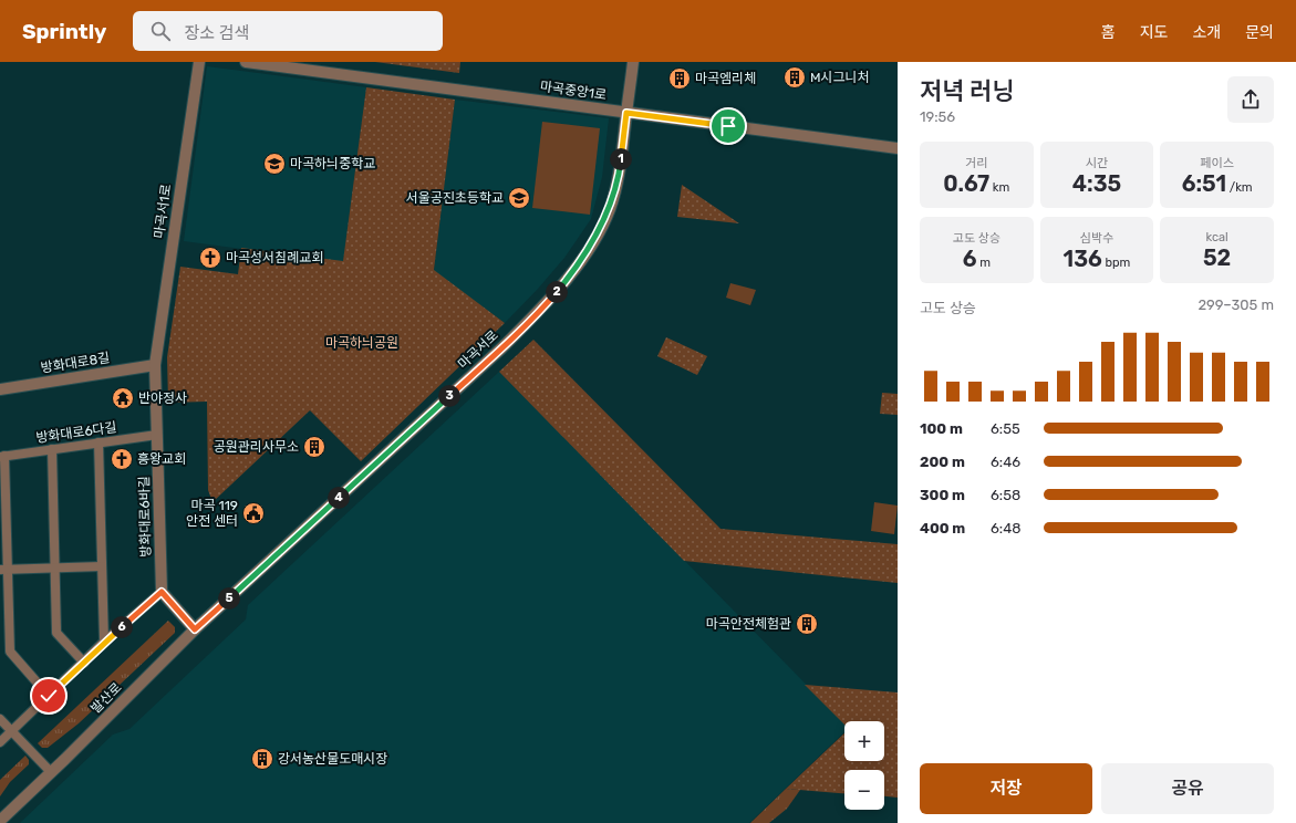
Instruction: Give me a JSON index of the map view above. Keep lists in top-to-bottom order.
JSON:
{
  "streets": {
    "street": [
      "마곡중앙1로",
      "마곡서1로",
      "마곡서로",
      "방화대로8길",
      "방화대로6다길",
      "방화대로6바길",
      "발산로"
    ]
  },
  "crossings": [
    ["마곡중앙1로", "마곡서로"],
    ["마곡서1로", "방화대로8길"],
    ["마곡서1로", "방화대로6바길"],
    ["마곡서로", "발산로"],
    ["방화대로8길", "방화대로6바길"],
    ["방화대로6다길", "방화대로6바길"]
  ],
  "parks": ["마곡하늬공원"],
  "places": {
    "building": [
      "M시그니처",
      "마곡엠리체",
      "공원관리사무소",
      "마곡안전체험관",
      "강서농산물도매시장"
    ],
    "school or university": ["마곡하늬중학교", "서울공진초등학교"],
    "church": ["마곡성서침례교회", "흥왕교회"],
    "temple": ["반야정사"],
    "public building": ["마곡 119 안전 센터"]
  },
  "page": {
    "header": "Sprintly",
    "search": "장소 검색",
    "nav": [
      "홈",
      "지도",
      "소개",
      "문의"
    ],
    "heading": ["저녁 러닝", "19:56"],
    "stats": [
      ["거리", "0.67 km"],
      ["시간", "4:35"],
      ["페이스", "6:51 /km"],
      ["고도 상승", "6 m"],
      ["심박수", "136 bpm"],
      ["kcal", "52"]
    ],
    "pins": [
      "1",
      "2",
      "3",
      "4",
      "5",
      "6"
    ],
    "chart": ["고도 상승", "299–305 m"],
    "list": [
      {
        "name": "100 m",
        "note": "6:55"
      },
      {
        "name": "200 m",
        "note": "6:46"
      },
      {
        "name": "300 m",
        "note": "6:58"
      },
      {
        "name": "400 m",
        "note": "6:48"
      }
    ],
    "map_buttons": ["+", "−"],
    "buttons": ["저장", "공유"]
  }
}
